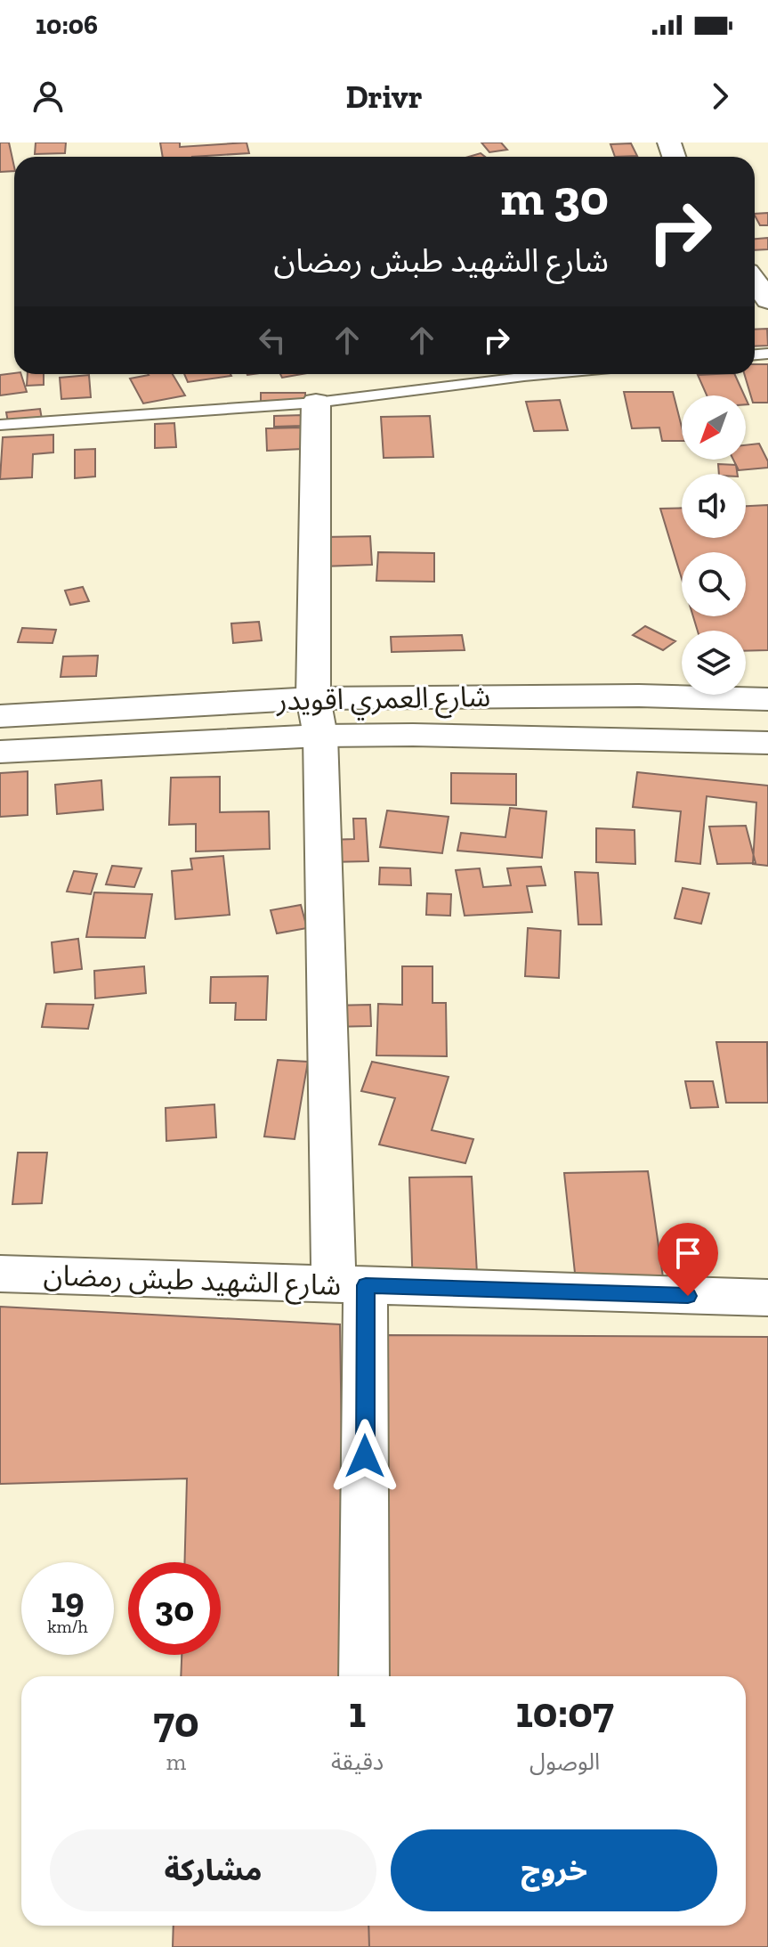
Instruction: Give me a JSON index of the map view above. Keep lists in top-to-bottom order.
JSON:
{
  "streets": {
    "street": ["شارع العمري اقويدر", "شارع الشهيد طبش رمضان"]
  },
  "north": "bottom left",
  "page": {
    "status": "10:06",
    "header": "Drivr",
    "turn": ["30 m", "شارع الشهيد طبش رمضان"],
    "speed": "19 km/h",
    "limit": "30",
    "eta": [
      "10:07",
      "الوصول",
      "1",
      "دقيقة",
      "70",
      "m"
    ],
    "buttons": ["خروج", "مشاركة"]
  }
}
